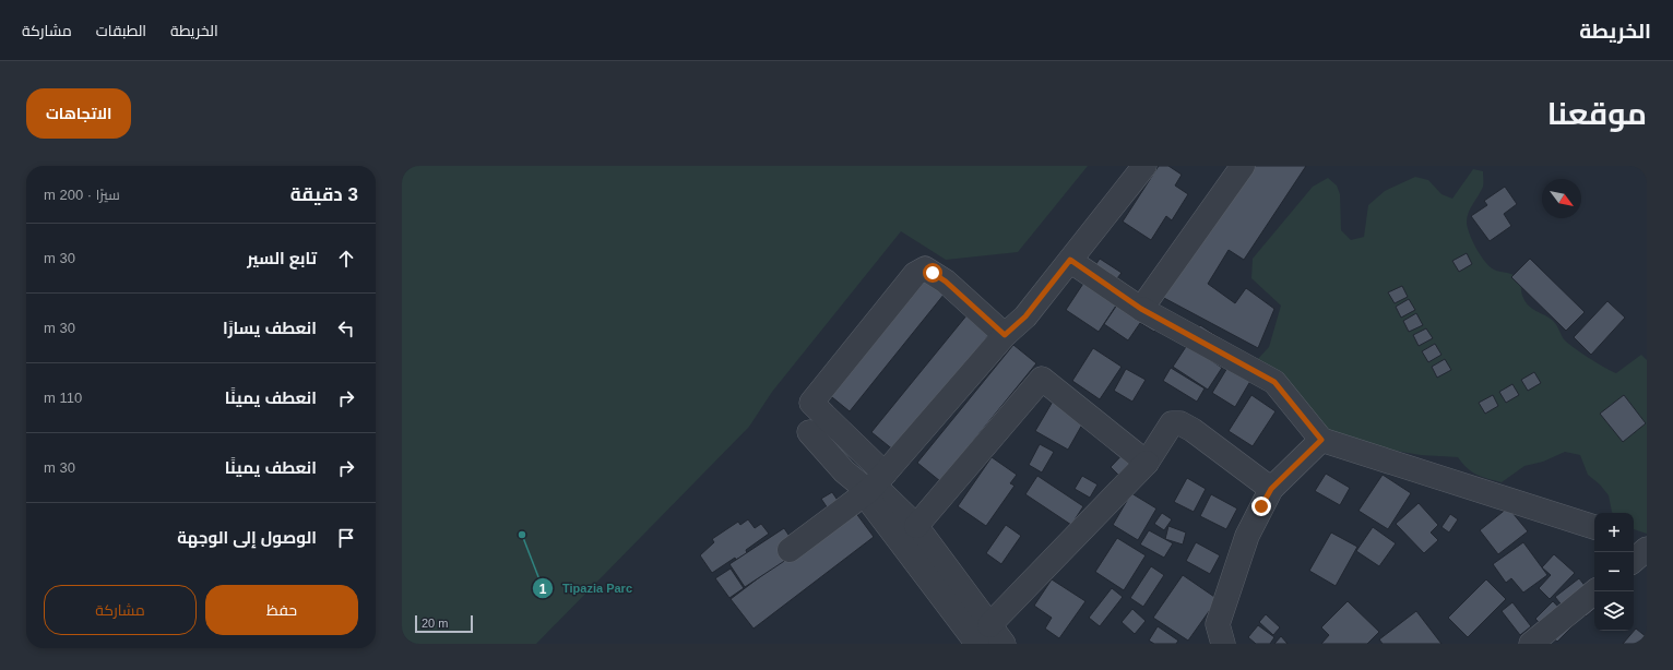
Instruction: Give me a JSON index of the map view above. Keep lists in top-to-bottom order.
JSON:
{
  "places": ["Tipazia Parc"],
  "scale_bar": "20 m",
  "north": "bottom right",
  "page": {
    "header": "الخريطة",
    "nav": ["الخريطة", "الطبقات", "مشاركة"],
    "title": "موقعنا",
    "buttons": [
      "الاتجاهات",
      ["حفظ", "مشاركة"]
    ],
    "heading": ["3 دقيقة", "سيرًا · 200 m"],
    "list": [
      ["تابع السير", "30 m"],
      ["انعطف يسارًا", "30 m"],
      ["انعطف يمينًا", "110 m"],
      ["انعطف يمينًا", "30 m"],
      "الوصول إلى الوجهة"
    ],
    "map_buttons": ["+", "−"],
    "scale": "20 m"
  }
}
